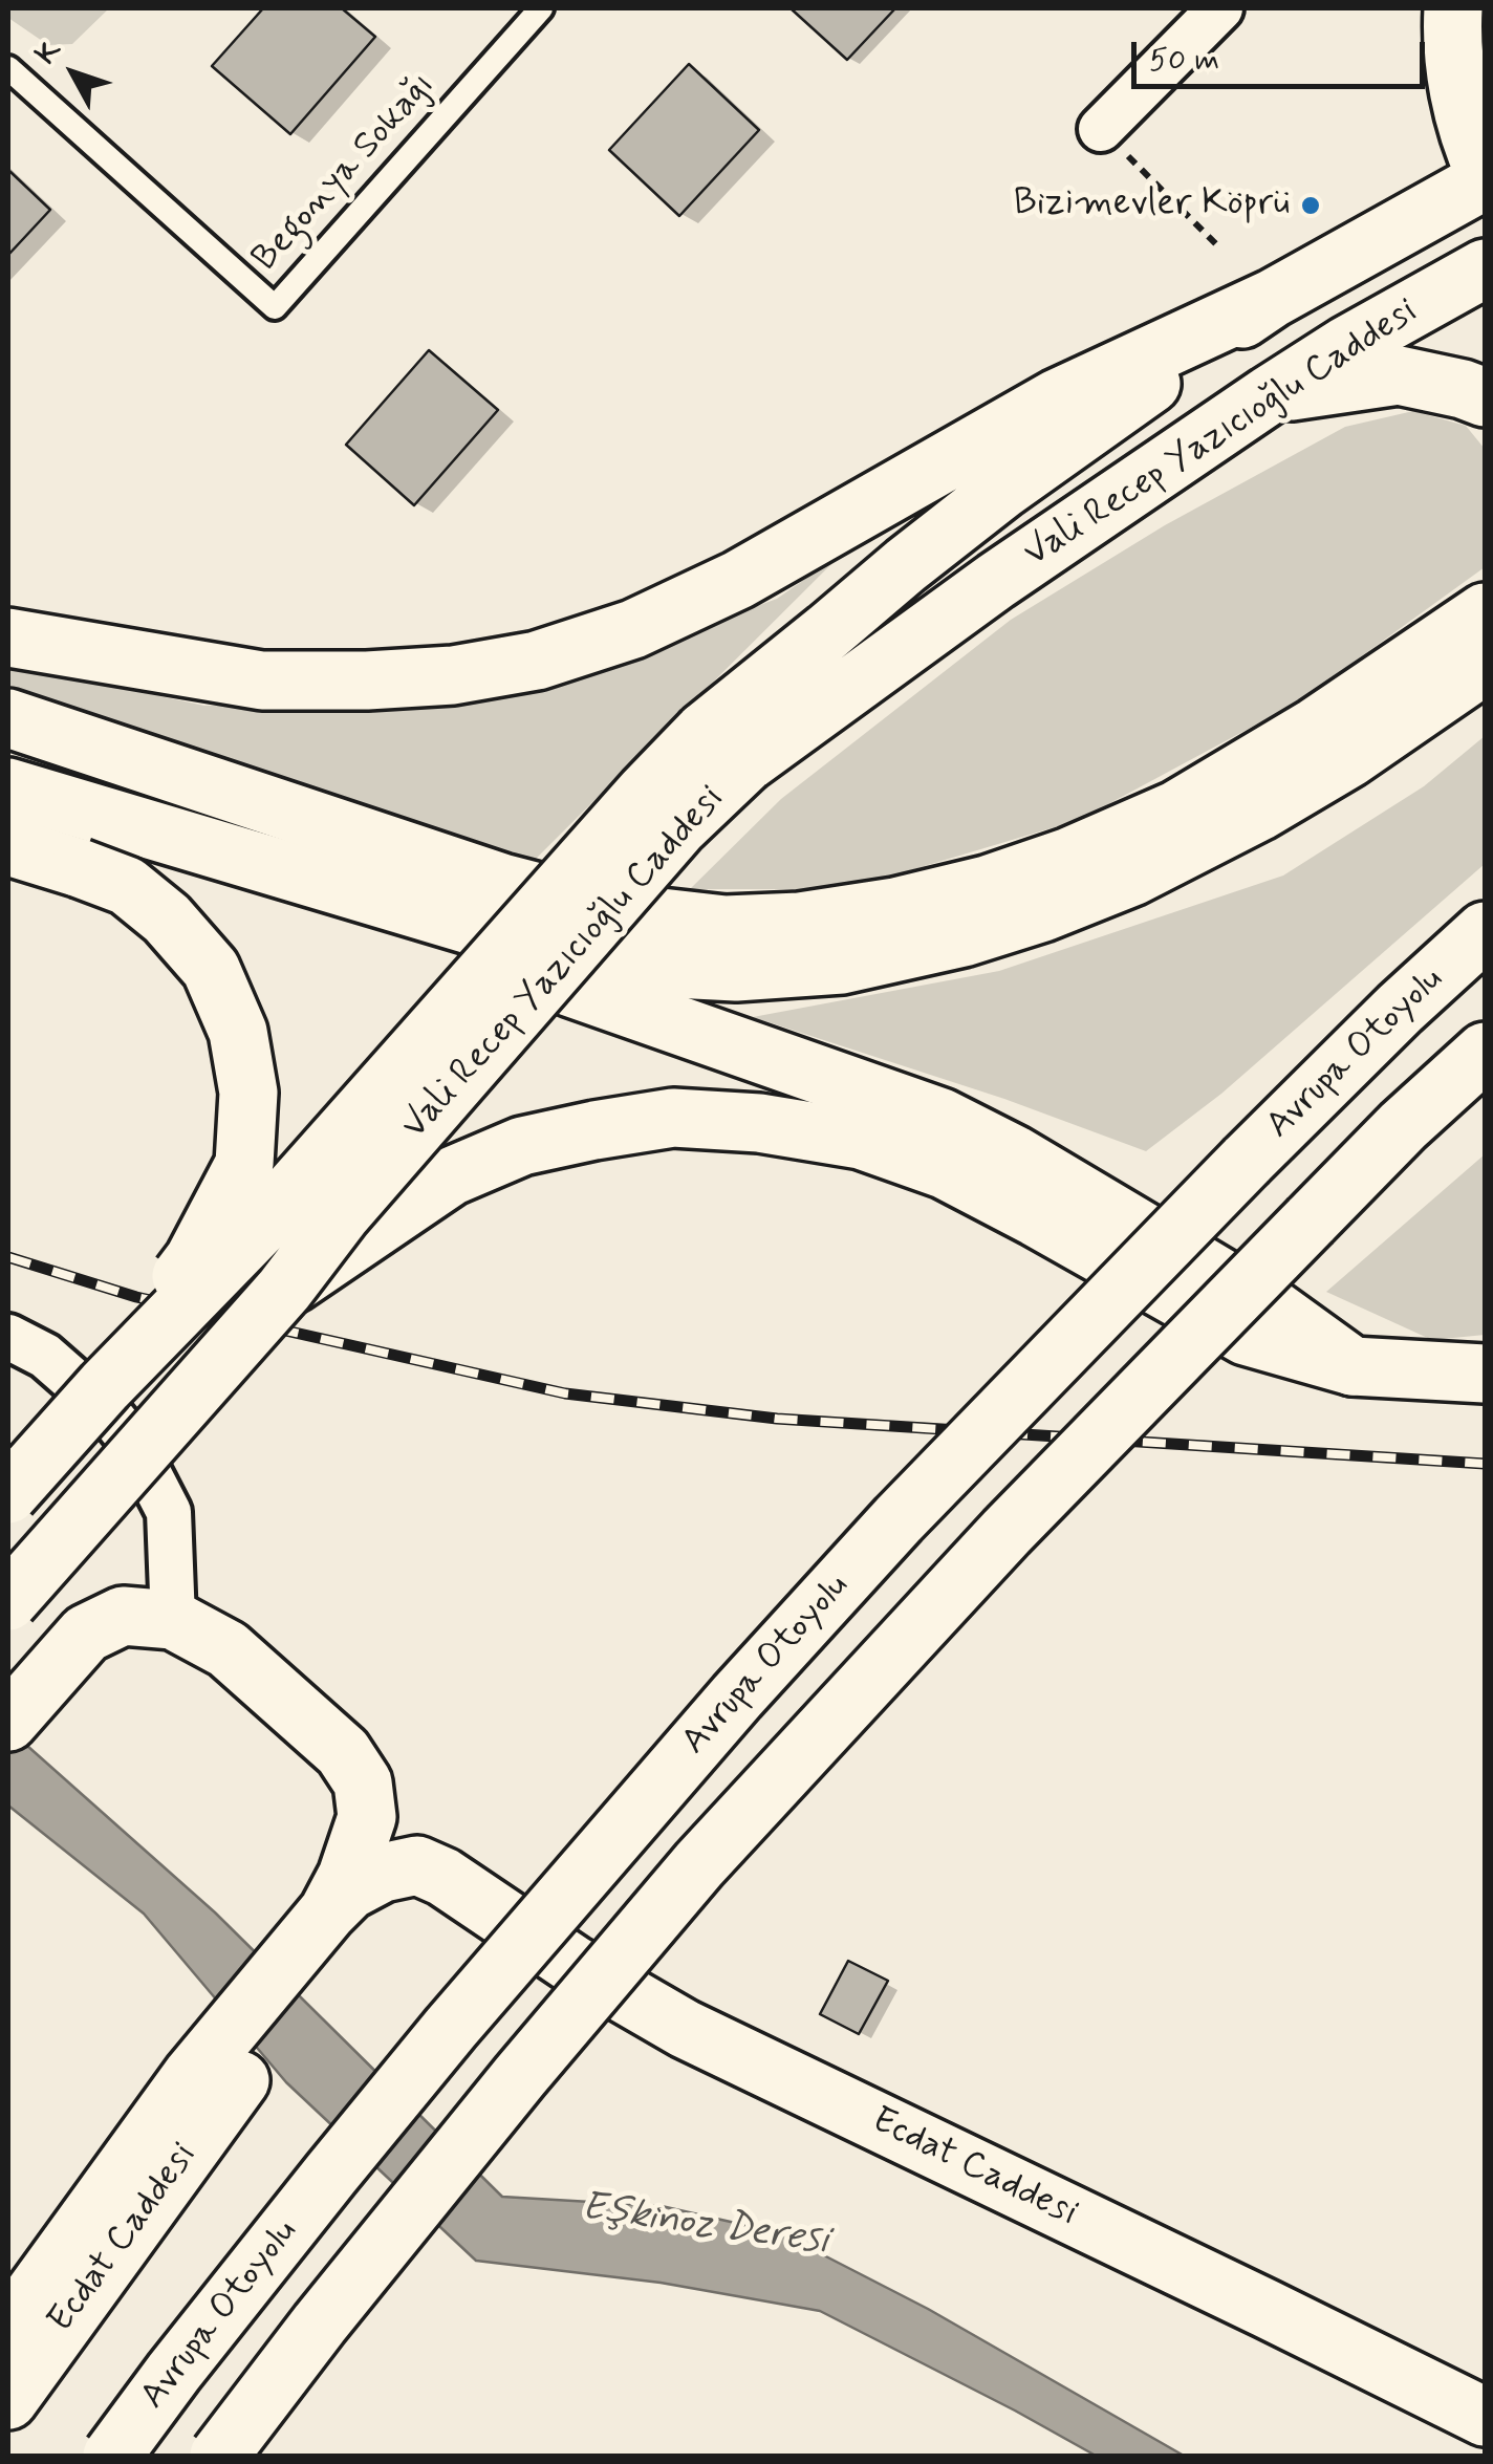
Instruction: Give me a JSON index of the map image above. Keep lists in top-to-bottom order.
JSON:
{
  "streets": {
    "main road": ["Vali Recep Yazıcıoğlu Caddesi", "Avrupa Otoyolu", "Ecdat Caddesi"],
    "lane": ["Begonya Sokağı"]
  },
  "water": ["Eşkinoz Deresi"],
  "places": ["Bizimevler Köprü"],
  "scale_bar": "50 m",
  "north": "top left"
}
